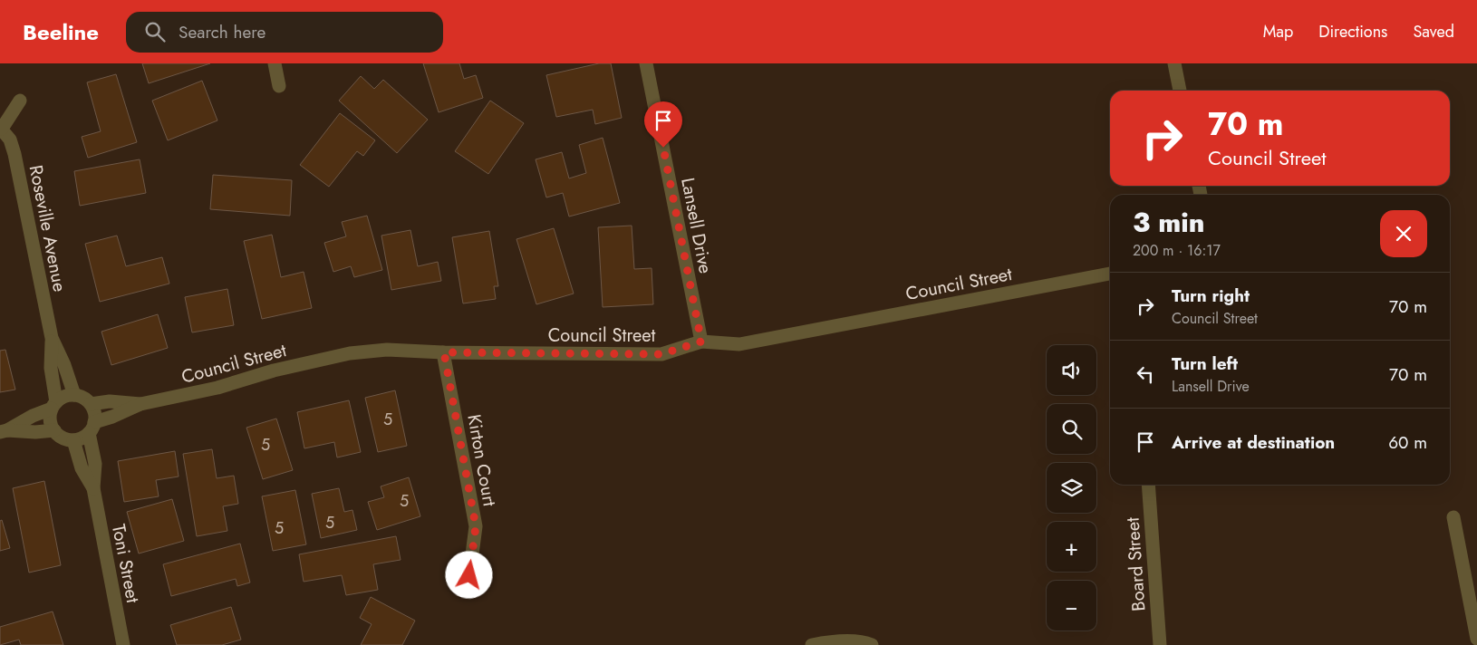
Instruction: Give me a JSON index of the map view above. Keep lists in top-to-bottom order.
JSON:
{
  "streets": {
    "street": [
      "Lansell Drive",
      "Roseville Avenue",
      "Council Street",
      "Kirton Court",
      "Toni Street",
      "Board Street"
    ]
  },
  "crossings": [
    ["Lansell Drive", "Council Street"],
    ["Roseville Avenue", "Council Street"],
    ["Roseville Avenue", "Toni Street"],
    ["Council Street", "Kirton Court"],
    ["Council Street", "Toni Street"]
  ],
  "house_numbers": [
    "5",
    "5",
    "5",
    "5",
    "5"
  ],
  "page": {
    "header": "Beeline",
    "search": "Search here",
    "nav": ["Map", "Directions", "Saved"],
    "turn": ["70 m", "Council Street"],
    "heading": ["3 min", "200 m · 16:17"],
    "list": [
      {
        "name": "Turn right",
        "note": "Council Street",
        "value": "70 m"
      },
      {
        "name": "Turn left",
        "note": "Lansell Drive",
        "value": "70 m"
      },
      {
        "name": "Arrive at destination",
        "value": "60 m"
      }
    ],
    "map_buttons": ["+", "−"]
  }
}
